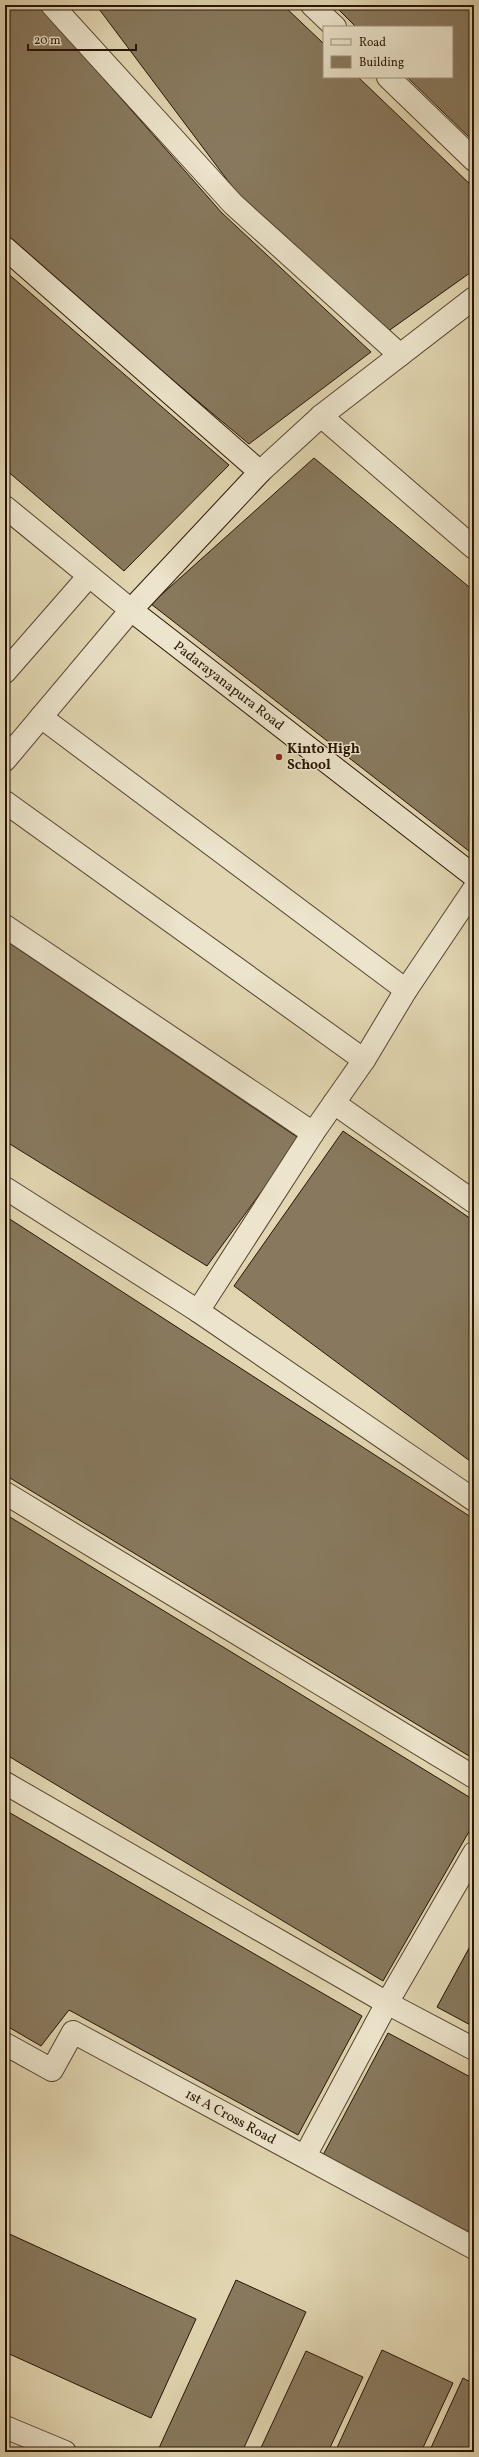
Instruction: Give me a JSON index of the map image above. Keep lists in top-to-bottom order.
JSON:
{
  "streets": {
    "street": ["Padarayanapura Road", "1st A Cross Road"]
  },
  "places": ["Kinto High School"],
  "legend": ["Road", "Building"],
  "scale_bar": "20 m"
}
